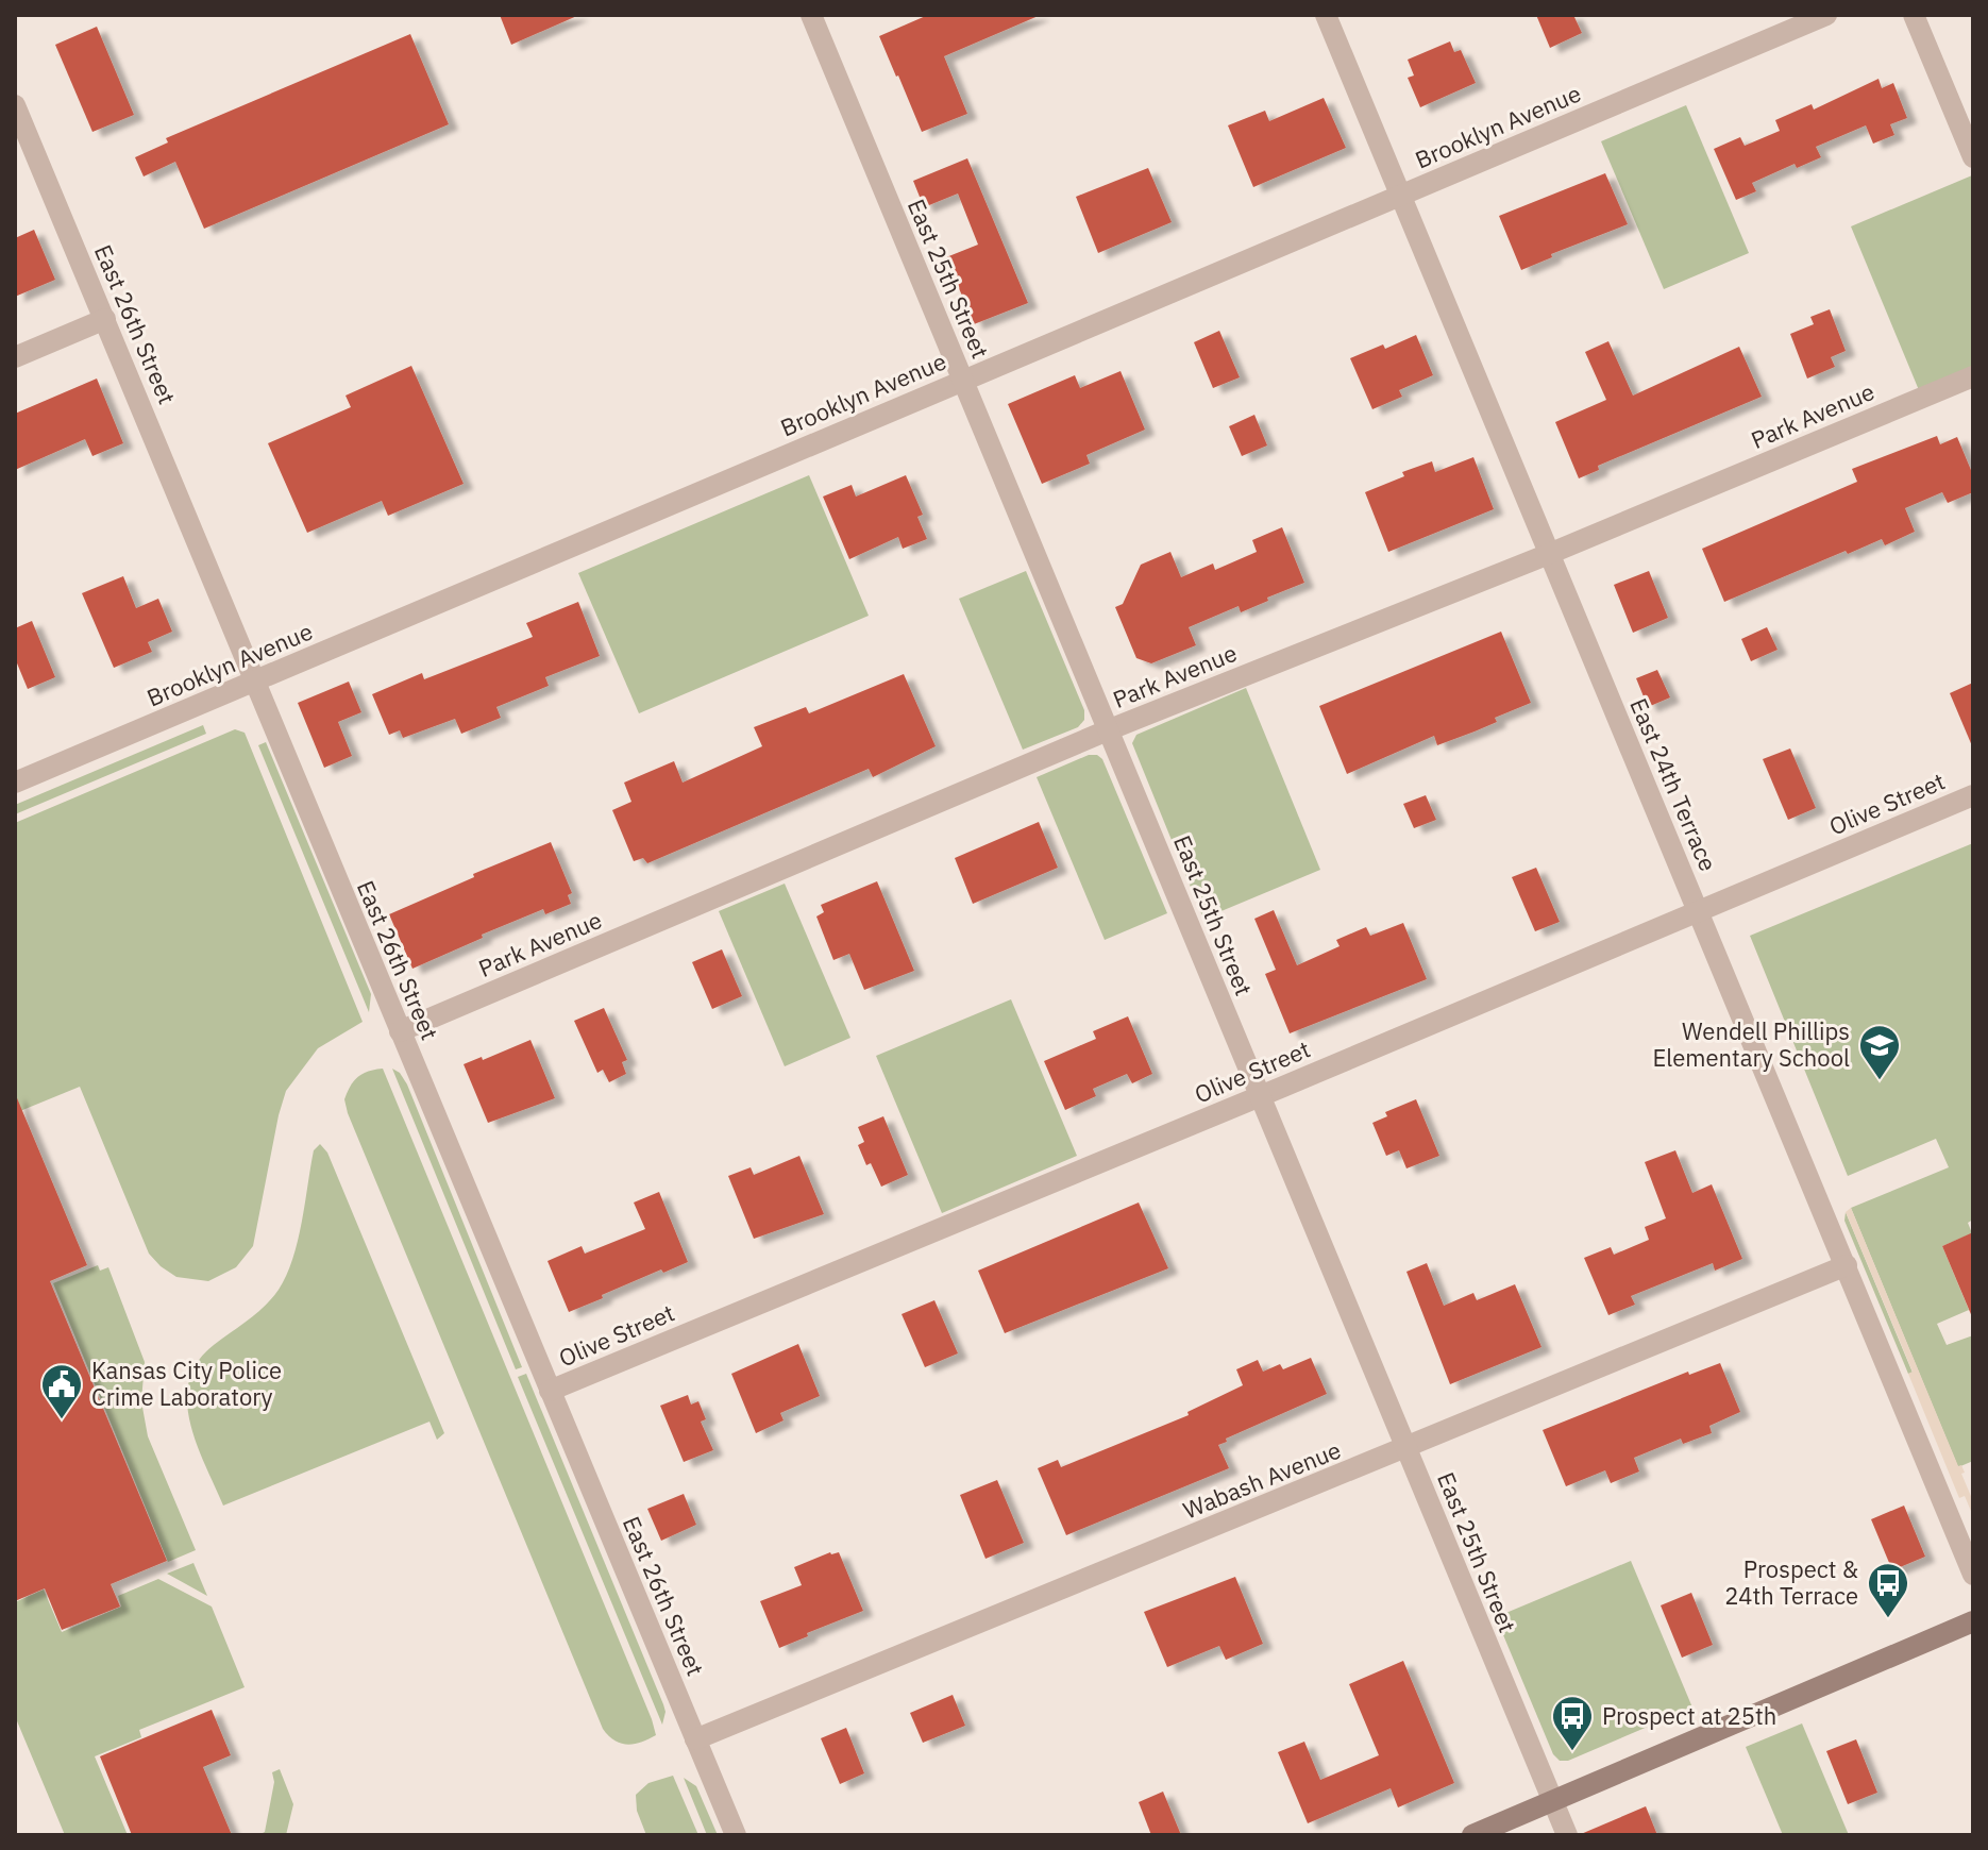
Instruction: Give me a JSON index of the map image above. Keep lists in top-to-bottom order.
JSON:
{
  "streets": {
    "street": [
      "Brooklyn Avenue",
      "East 25th Street",
      "East 26th Street",
      "Park Avenue",
      "East 24th Terrace",
      "Olive Street",
      "Wabash Avenue"
    ]
  },
  "crossings": [
    ["Brooklyn Avenue", "East 25th Street"],
    ["Brooklyn Avenue", "East 26th Street"],
    ["Brooklyn Avenue", "East 24th Terrace"],
    ["East 25th Street", "Park Avenue"],
    ["East 25th Street", "Olive Street"],
    ["East 25th Street", "Wabash Avenue"],
    ["East 26th Street", "Park Avenue"],
    ["East 26th Street", "Olive Street"],
    ["East 26th Street", "Wabash Avenue"],
    ["Park Avenue", "East 24th Terrace"],
    ["East 24th Terrace", "Olive Street"],
    ["East 24th Terrace", "Wabash Avenue"]
  ],
  "places": {
    "school or university": ["Wendell Phillips Elementary School"],
    "public building": ["Kansas City Police Crime Laboratory"],
    "bus stop": ["Prospect & 24th Terrace", "Prospect at 25th"]
  }
}
